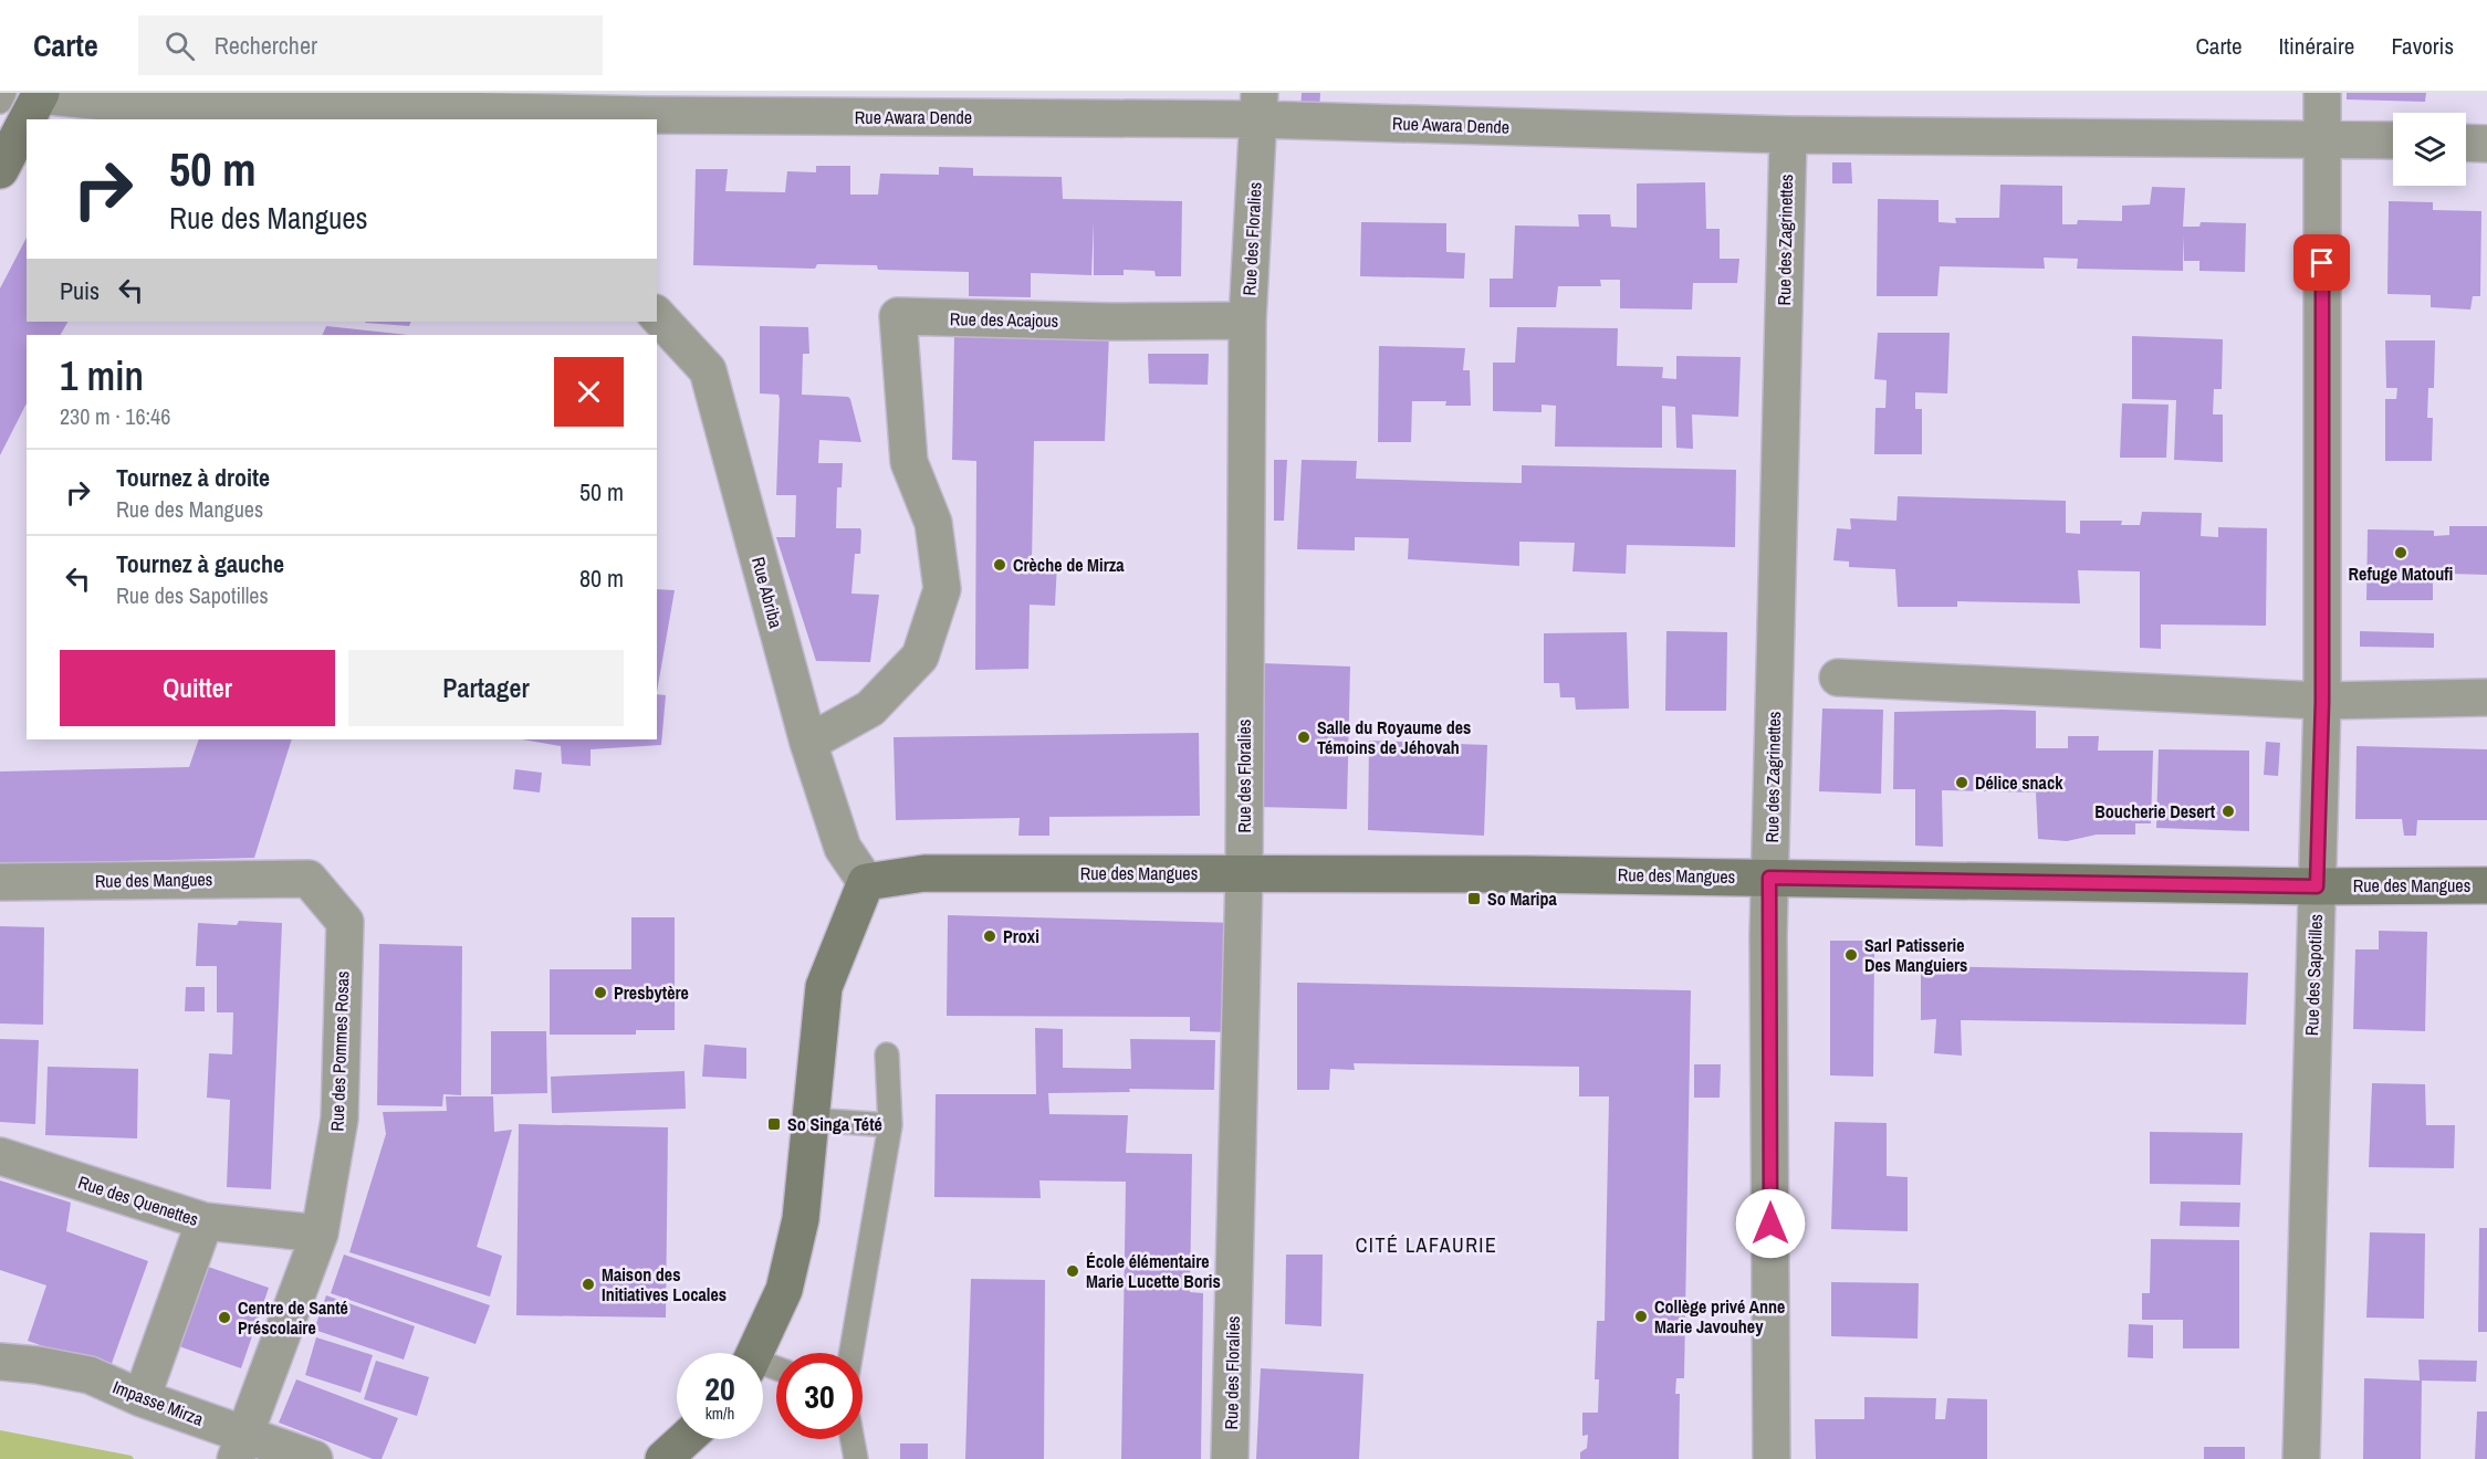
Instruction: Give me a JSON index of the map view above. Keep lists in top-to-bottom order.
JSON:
{
  "streets": {
    "street": [
      "Rue Awara Dende",
      "Rue des Floralies",
      "Rue des Zagrinettes",
      "Rue des Acajous",
      "Rue Abriba",
      "Rue des Mangues",
      "Rue des Sapotilles",
      "Rue des Pommes Rosas",
      "Rue des Quenettes",
      "Impasse Mirza"
    ]
  },
  "crossings": [
    ["Rue Awara Dende", "Rue des Floralies"],
    ["Rue Awara Dende", "Rue des Zagrinettes"],
    ["Rue Awara Dende", "Rue des Sapotilles"],
    ["Rue des Floralies", "Rue des Acajous"],
    ["Rue des Floralies", "Rue des Mangues"],
    ["Rue des Zagrinettes", "Rue des Mangues"],
    ["Rue des Acajous", "Rue Abriba"],
    ["Rue Abriba", "Rue des Mangues"],
    ["Rue des Mangues", "Rue des Sapotilles"],
    ["Rue des Mangues", "Rue des Pommes Rosas"],
    ["Rue des Pommes Rosas", "Rue des Quenettes"],
    ["Rue des Pommes Rosas", "Impasse Mirza"]
  ],
  "districts": ["CITÉ LAFAURIE"],
  "places": {
    "other": [
      "Refuge Matoufi",
      "Crèche de Mirza",
      "Salle du Royaume des Témoins de Jéhovah",
      "Délice snack",
      "Boucherie Desert",
      "Proxi",
      "Sarl Patisserie Des Manguiers",
      "Presbytère",
      "École élémentaire Marie Lucette Boris",
      "Maison des Initiatives Locales",
      "Collège privé Anne Marie Javouhey",
      "Centre de Santé Préscolaire"
    ],
    "transit": ["So Maripa", "So Singa Tété"]
  },
  "page": {
    "header": "Carte",
    "search": "Rechercher",
    "nav": ["Carte", "Itinéraire", "Favoris"],
    "turn": ["50 m", "Rue des Mangues"],
    "then": "Puis",
    "heading": ["1 min", "230 m · 16:46"],
    "list": [
      {
        "name": "Tournez à droite",
        "note": "Rue des Mangues",
        "value": "50 m"
      },
      {
        "name": "Tournez à gauche",
        "note": "Rue des Sapotilles",
        "value": "80 m"
      }
    ],
    "buttons": ["Quitter", "Partager"],
    "speed": "20 km/h",
    "limit": "30"
  }
}
